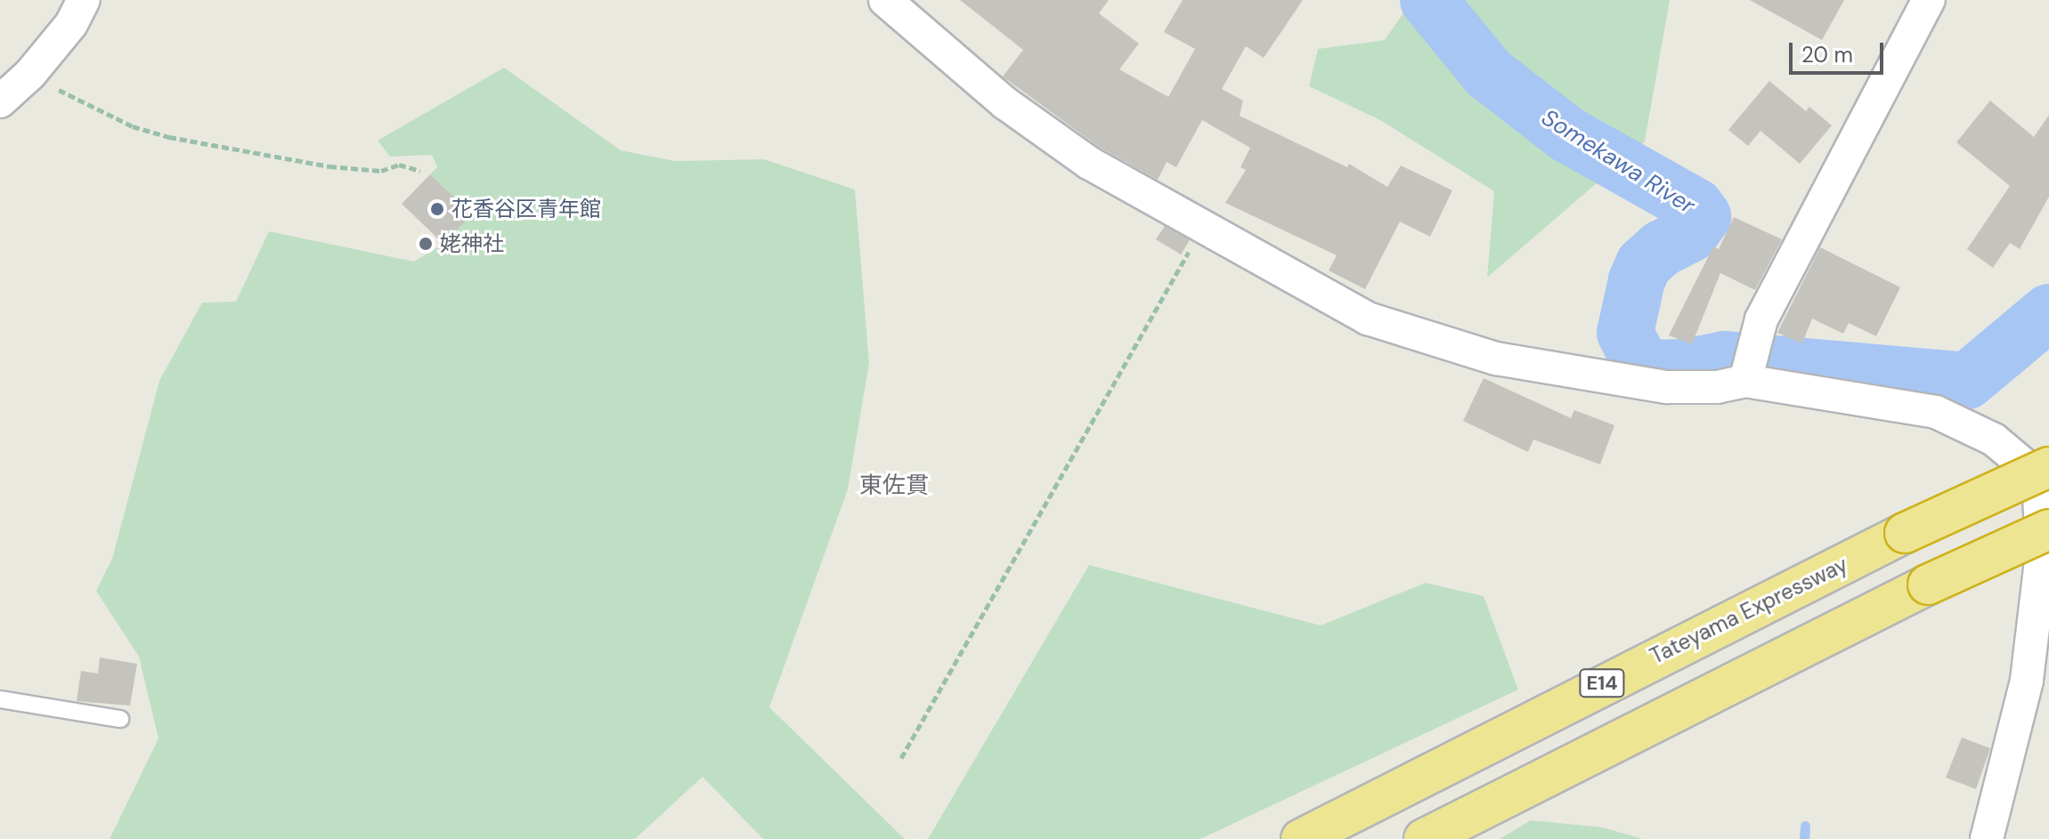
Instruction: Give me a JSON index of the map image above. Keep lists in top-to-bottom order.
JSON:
{
  "streets": {
    "highway": ["Tateyama Expressway", "E14"]
  },
  "districts": ["東佐貫"],
  "water": ["Somekawa River"],
  "places": ["花香谷区青年館", "姥神社"],
  "scale_bar": "20 m"
}
